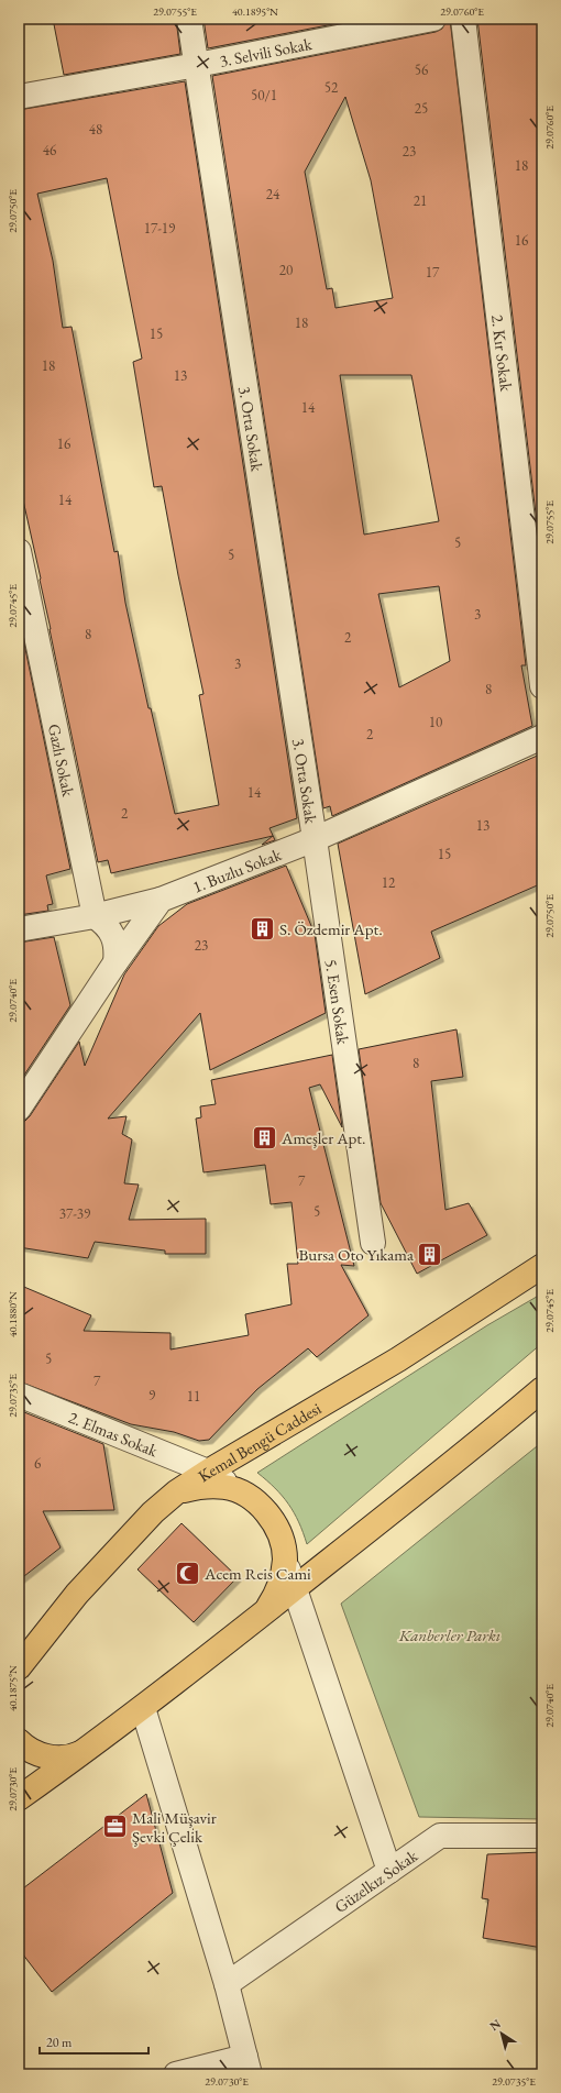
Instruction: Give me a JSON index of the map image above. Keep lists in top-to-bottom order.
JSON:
{
  "streets": {
    "main road": ["Kemal Bengü Caddesi"],
    "street": [
      "3. Selvili Sokak",
      "2. Kır Sokak",
      "3. Orta Sokak",
      "Gazlı Sokak",
      "1. Buzlu Sokak",
      "5. Esen Sokak",
      "2. Elmas Sokak",
      "Güzelkız Sokak"
    ]
  },
  "crossings": [
    ["3. Selvili Sokak", "3. Orta Sokak"],
    ["3. Orta Sokak", "1. Buzlu Sokak"],
    ["3. Orta Sokak", "5. Esen Sokak"],
    ["Gazlı Sokak", "1. Buzlu Sokak"],
    ["1. Buzlu Sokak", "5. Esen Sokak"],
    ["2. Elmas Sokak", "Kemal Bengü Caddesi"]
  ],
  "parks": ["Kanberler Parkı"],
  "places": {
    "building": ["S. Özdemir Apt.", "Ameşler Apt.", "Bursa Oto Yıkama"],
    "mosque": ["Acem Reis Cami"],
    "office": ["Mali Müşavir Şevki Çelik"]
  },
  "house_numbers": [
    "56",
    "52",
    "50/1",
    "25",
    "48",
    "46",
    "23",
    "18",
    "24",
    "21",
    "17-19",
    "16",
    "20",
    "17",
    "18",
    "15",
    "18",
    "13",
    "14",
    "16",
    "14",
    "5",
    "5",
    "3",
    "8",
    "2",
    "3",
    "8",
    "10",
    "2",
    "14",
    "2",
    "13",
    "15",
    "12",
    "23",
    "8",
    "7",
    "5",
    "37-39",
    "5",
    "7",
    "9",
    "11",
    "6"
  ],
  "scale_bar": "20 m",
  "north": "top left",
  "coordinates": [
    "29.0755°E",
    "40.1895°N",
    "29.0760°E",
    "29.0750°E",
    "29.0745°E",
    "29.0740°E",
    "40.1880°N",
    "29.0735°E",
    "40.1875°N",
    "29.0730°E"
  ]
}
